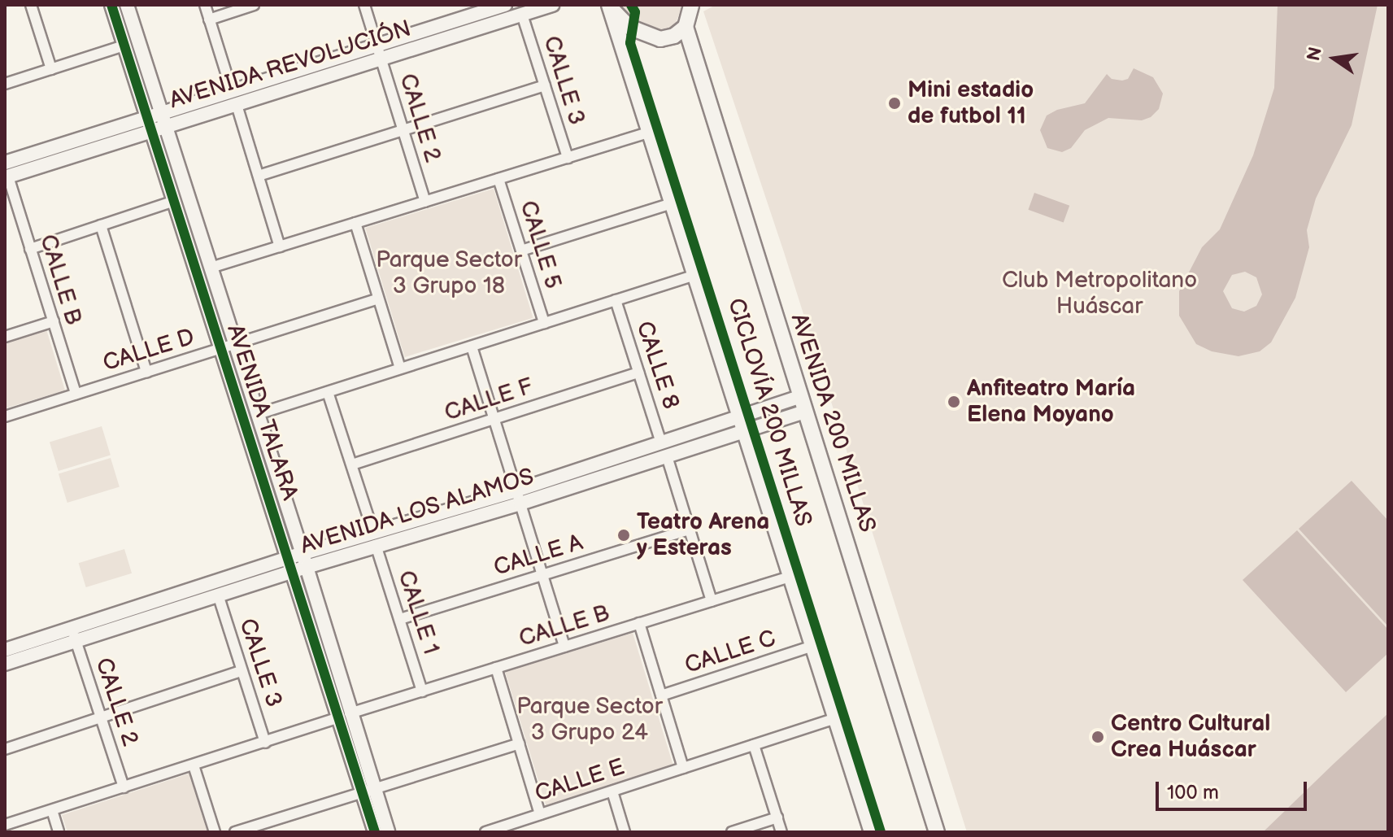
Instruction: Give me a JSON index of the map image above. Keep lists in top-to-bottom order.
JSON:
{
  "streets": {
    "main road": ["AVENIDA 200 MILLAS"],
    "street": [
      "AVENIDA REVOLUCIÓN",
      "CALLE 3",
      "CALLE 2",
      "CALLE 5",
      "CALLE B",
      "CALLE D",
      "CALLE 8",
      "CALLE F",
      "AVENIDA TALARA",
      "AVENIDA LOS ALAMOS",
      "CALLE A",
      "CALLE 1",
      "CALLE C",
      "CALLE E"
    ],
    "cycle path": ["CICLOVÍA 200 MILLAS"]
  },
  "crossings": [
    ["AVENIDA REVOLUCIÓN", "CALLE 3"],
    ["AVENIDA REVOLUCIÓN", "CALLE 2"],
    ["AVENIDA REVOLUCIÓN", "CALLE B"],
    ["AVENIDA REVOLUCIÓN", "AVENIDA TALARA"],
    ["CALLE 3", "CALLE B"],
    ["CALLE 3", "AVENIDA LOS ALAMOS"],
    ["CALLE 2", "CALLE B"],
    ["CALLE 2", "AVENIDA LOS ALAMOS"],
    ["CALLE B", "CALLE D"],
    ["CALLE B", "AVENIDA TALARA"],
    ["CALLE B", "CALLE 1"],
    ["CALLE D", "AVENIDA TALARA"],
    ["CALLE 8", "CALLE F"],
    ["CALLE 8", "AVENIDA LOS ALAMOS"],
    ["CALLE F", "CALLE 1"],
    ["AVENIDA TALARA", "AVENIDA LOS ALAMOS"],
    ["AVENIDA 200 MILLAS", "AVENIDA LOS ALAMOS"],
    ["AVENIDA LOS ALAMOS", "CALLE 1"],
    ["CALLE A", "CALLE 1"]
  ],
  "parks": ["Parque Sector 3 Grupo 18", "Club Metropolitano Huáscar", "Parque Sector 3 Grupo 24"],
  "places": [
    "Mini estadio de futbol 11",
    "Anfiteatro María Elena Moyano",
    "Teatro Arena y Esteras",
    "Centro Cultural Crea Huáscar"
  ],
  "scale_bar": "100 m",
  "north": "left"
}
